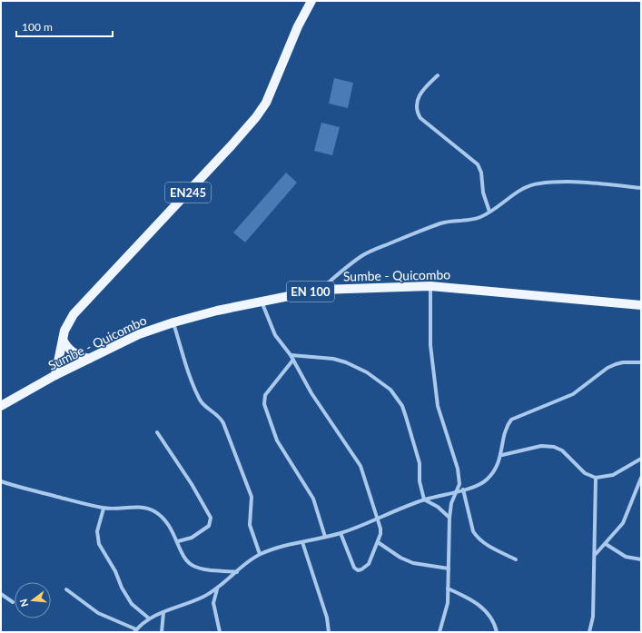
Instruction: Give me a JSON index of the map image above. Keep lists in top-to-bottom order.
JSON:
{
  "streets": {
    "main road": ["EN245", "Sumbe - Quicombo", "EN 100"]
  },
  "crossings": [
    ["EN245", "Sumbe - Quicombo"]
  ],
  "scale_bar": "100 m",
  "north": "left"
}
